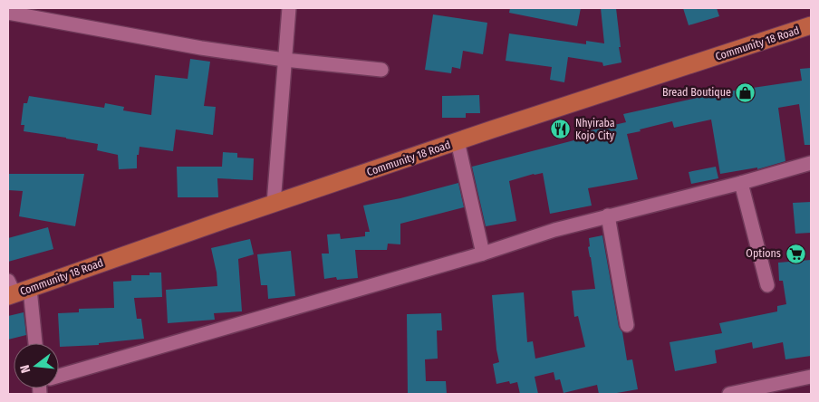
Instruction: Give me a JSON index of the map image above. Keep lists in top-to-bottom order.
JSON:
{
  "streets": {
    "main road": ["Community 18 Road"]
  },
  "places": {
    "shop": ["Bread Boutique"],
    "restaurant": ["Nhyiraba Kojo City"],
    "supermarket": ["Options"]
  },
  "north": "left"
}
